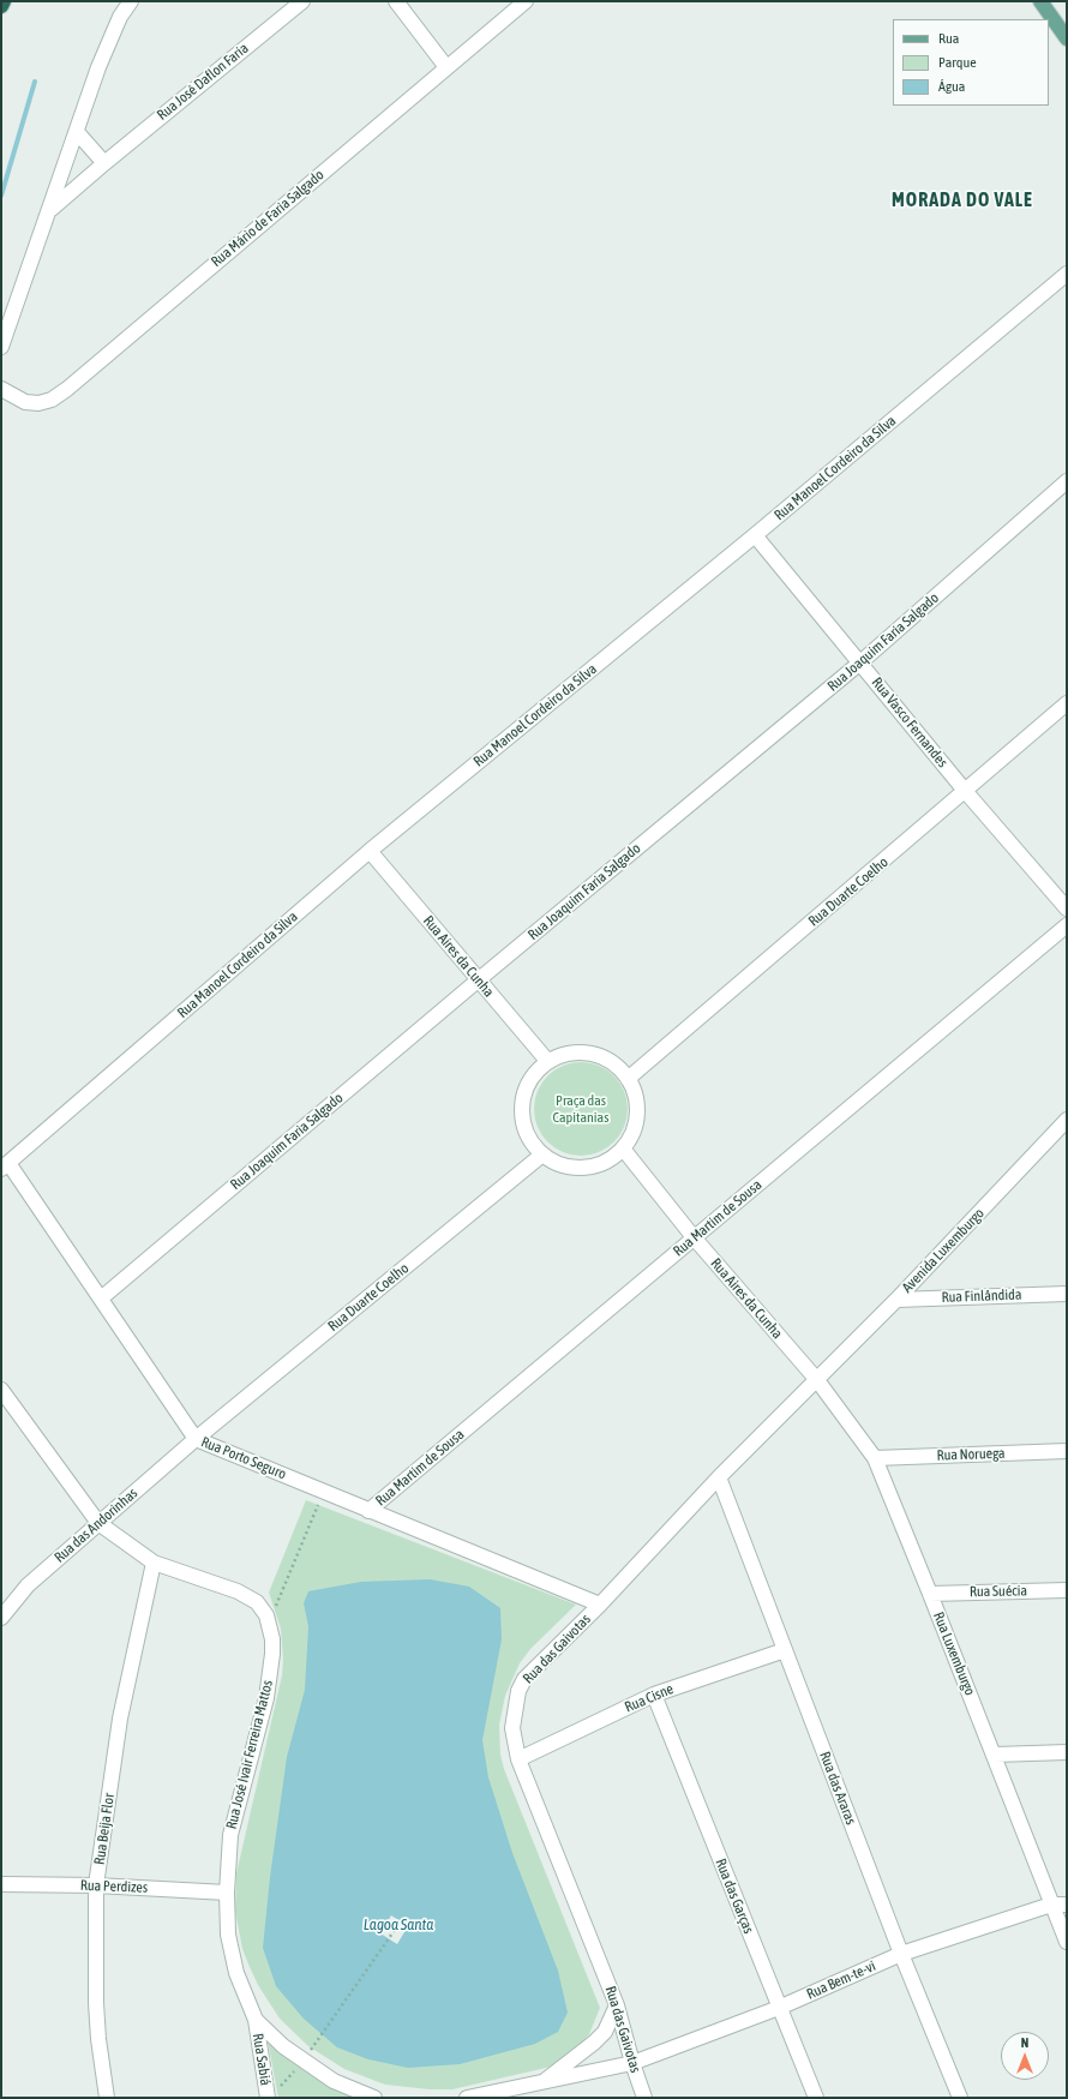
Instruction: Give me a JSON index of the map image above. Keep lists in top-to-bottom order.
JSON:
{
  "streets": {
    "street": [
      "Rua José Daflon Faria",
      "Rua Mário de Faria Salgado",
      "Rua Manoel Cordeiro da Silva",
      "Rua Joaquim Faria Salgado",
      "Rua Vasco Fernandes",
      "Rua Duarte Coelho",
      "Rua Aires da Cunha",
      "Rua Martim de Sousa",
      "Avenida Luxemburgo",
      "Rua Finlândida",
      "Rua Noruega",
      "Rua Porto Seguro",
      "Rua das Andorinhas",
      "Rua Suécia",
      "Rua das Gaivotas",
      "Rua Luxemburgo",
      "Rua Cisne",
      "Rua José Ivair Ferreira Mattos",
      "Rua das Araras",
      "Rua Beija Flor",
      "Rua Perdizes",
      "Rua das Garças",
      "Rua Bem-te-vi",
      "Rua Sabiá"
    ]
  },
  "crossings": [
    ["Rua Manoel Cordeiro da Silva", "Rua Vasco Fernandes"],
    ["Rua Manoel Cordeiro da Silva", "Rua Aires da Cunha"],
    ["Rua Manoel Cordeiro da Silva", "Rua Porto Seguro"],
    ["Rua Joaquim Faria Salgado", "Rua Vasco Fernandes"],
    ["Rua Joaquim Faria Salgado", "Rua Aires da Cunha"],
    ["Rua Joaquim Faria Salgado", "Rua Porto Seguro"],
    ["Rua Vasco Fernandes", "Rua Duarte Coelho"],
    ["Rua Duarte Coelho", "Rua Aires da Cunha"],
    ["Rua Duarte Coelho", "Rua Porto Seguro"],
    ["Rua Duarte Coelho", "Rua das Andorinhas"],
    ["Rua Aires da Cunha", "Rua Martim de Sousa"],
    ["Rua Aires da Cunha", "Avenida Luxemburgo"],
    ["Rua Aires da Cunha", "Rua das Gaivotas"],
    ["Rua Aires da Cunha", "Rua Luxemburgo"],
    ["Rua Martim de Sousa", "Rua Porto Seguro"],
    ["Avenida Luxemburgo", "Rua Finlândida"],
    ["Avenida Luxemburgo", "Rua das Gaivotas"],
    ["Avenida Luxemburgo", "Rua Luxemburgo"],
    ["Rua Noruega", "Rua Luxemburgo"],
    ["Rua Porto Seguro", "Rua das Andorinhas"],
    ["Rua Porto Seguro", "Rua das Gaivotas"],
    ["Rua das Andorinhas", "Rua José Ivair Ferreira Mattos"],
    ["Rua Suécia", "Rua Luxemburgo"],
    ["Rua das Gaivotas", "Rua Luxemburgo"],
    ["Rua das Gaivotas", "Rua Cisne"],
    ["Rua das Gaivotas", "Rua das Araras"],
    ["Rua das Gaivotas", "Rua Bem-te-vi"],
    ["Rua Luxemburgo", "Rua Bem-te-vi"],
    ["Rua Cisne", "Rua das Araras"],
    ["Rua Cisne", "Rua das Garças"],
    ["Rua José Ivair Ferreira Mattos", "Rua Beija Flor"],
    ["Rua José Ivair Ferreira Mattos", "Rua Perdizes"],
    ["Rua José Ivair Ferreira Mattos", "Rua Sabiá"],
    ["Rua das Araras", "Rua Bem-te-vi"],
    ["Rua Beija Flor", "Rua Perdizes"],
    ["Rua das Garças", "Rua Bem-te-vi"]
  ],
  "districts": ["MORADA DO VALE"],
  "water": ["Lagoa Santa"],
  "parks": ["Praça das Capitanias"],
  "legend": ["Rua", "Parque", "Água"],
  "north": "top"
}
